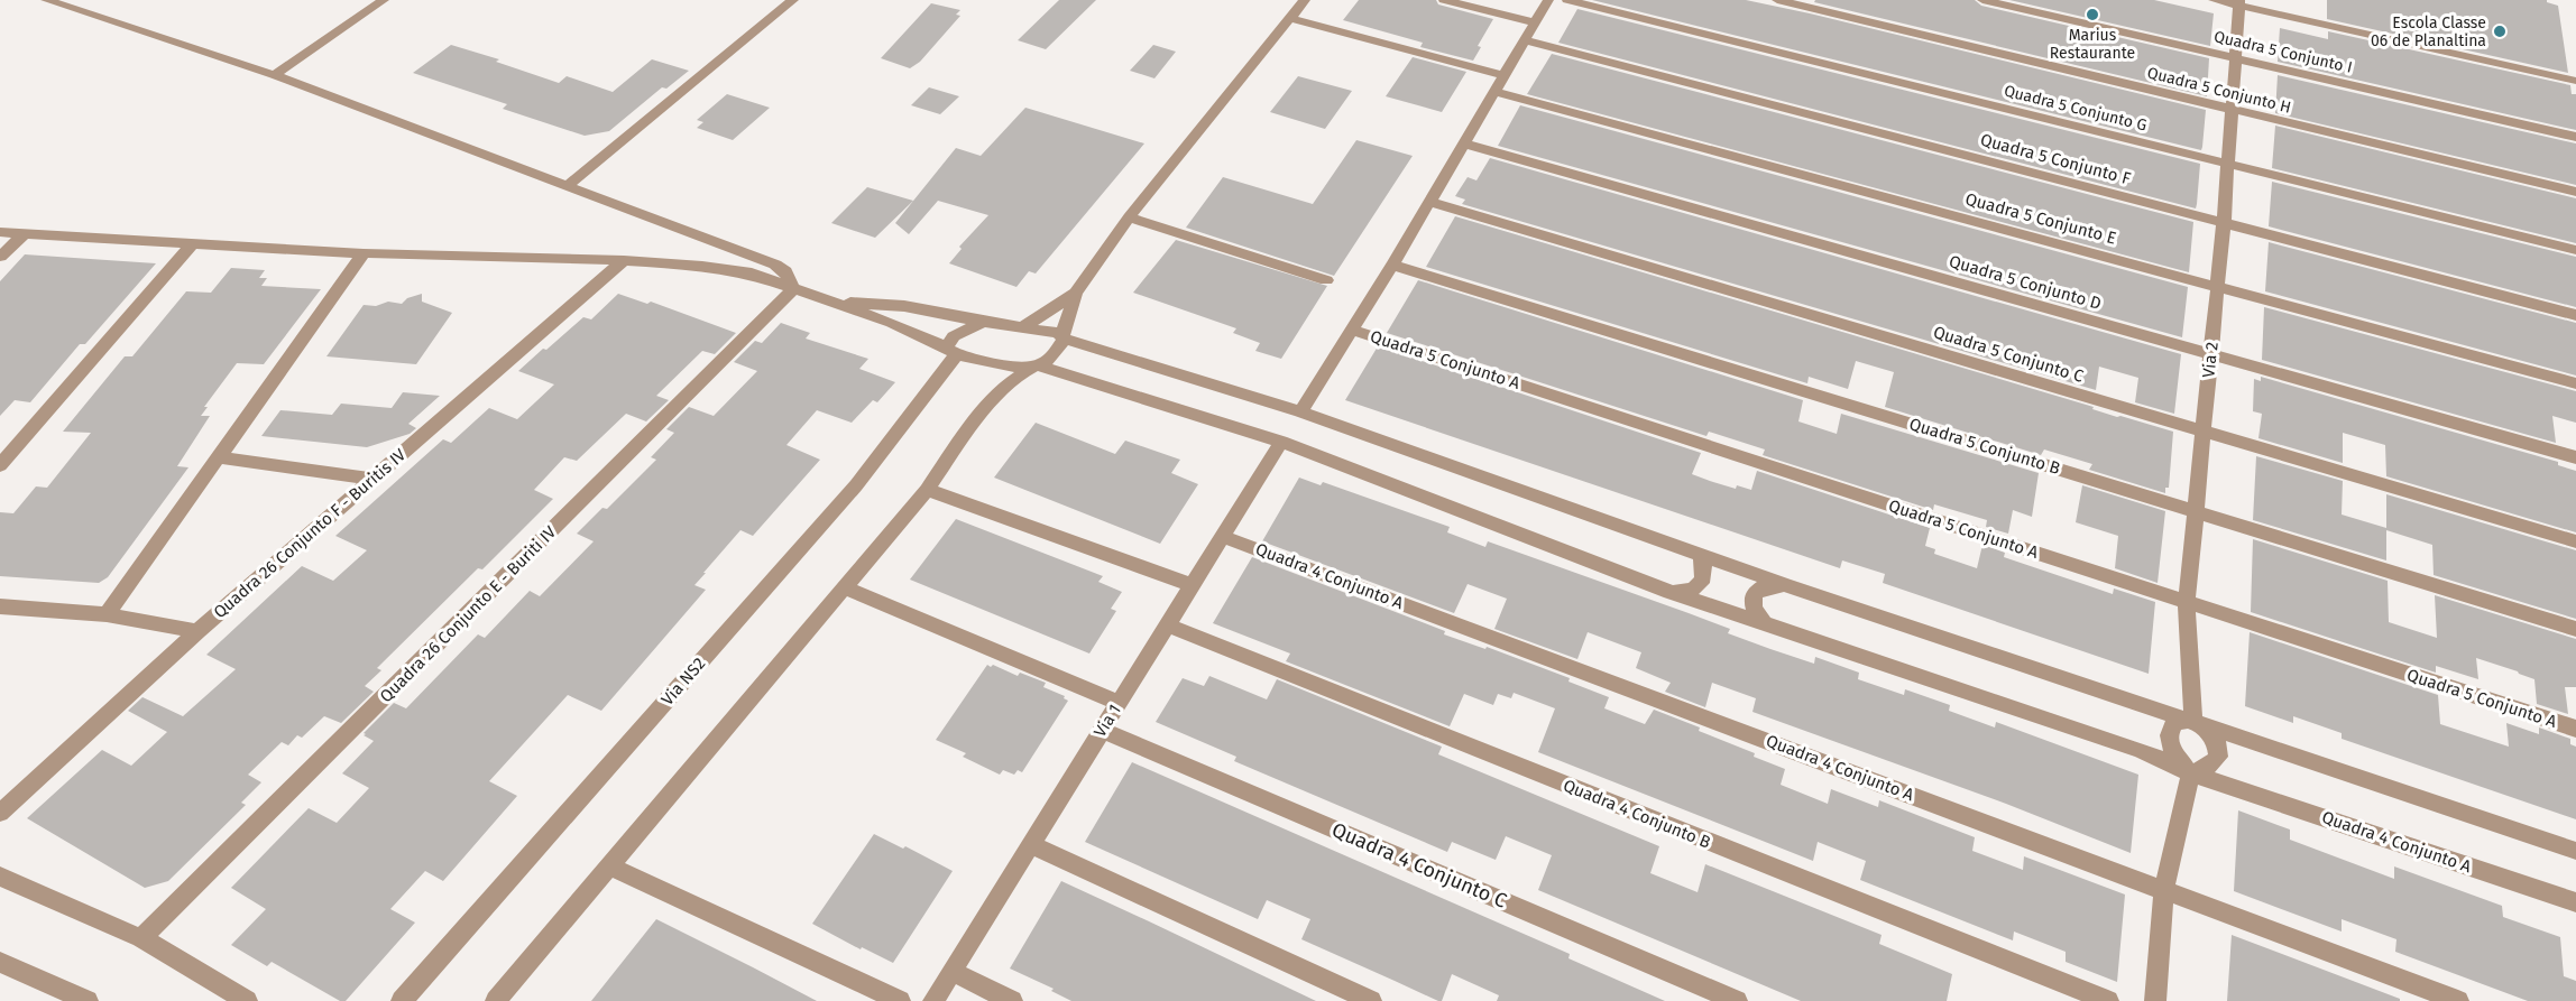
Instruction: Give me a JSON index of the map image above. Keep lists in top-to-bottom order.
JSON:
{
  "streets": {
    "street": [
      "Quadra 5 Conjunto I",
      "Quadra 5 Conjunto H",
      "Quadra 5 Conjunto G",
      "Quadra 5 Conjunto F",
      "Quadra 5 Conjunto E",
      "Quadra 5 Conjunto D",
      "Quadra 5 Conjunto C",
      "Quadra 5 Conjunto A",
      "Via 2",
      "Quadra 5 Conjunto B",
      "Quadra 26 Conjunto F - Buritis IV",
      "Quadra 4 Conjunto A",
      "Quadra 26 Conjunto E - Buriti IV",
      "Via NS2",
      "Via 1",
      "Quadra 4 Conjunto B",
      "Quadra 4 Conjunto C"
    ]
  },
  "crossings": [
    ["Quadra 5 Conjunto I", "Via 2"],
    ["Quadra 5 Conjunto H", "Via 2"],
    ["Quadra 5 Conjunto G", "Via 2"],
    ["Quadra 5 Conjunto F", "Via 2"],
    ["Quadra 5 Conjunto E", "Via 2"],
    ["Quadra 5 Conjunto D", "Via 2"],
    ["Quadra 5 Conjunto C", "Via 2"],
    ["Quadra 5 Conjunto A", "Via 2"],
    ["Via 2", "Quadra 5 Conjunto B"],
    ["Via 2", "Quadra 4 Conjunto A"],
    ["Quadra 4 Conjunto A", "Via 1"],
    ["Via 1", "Quadra 4 Conjunto B"],
    ["Via 1", "Quadra 4 Conjunto C"]
  ],
  "places": ["Marius Restaurante", "Escola Classe 06 de Planaltina"]
}
